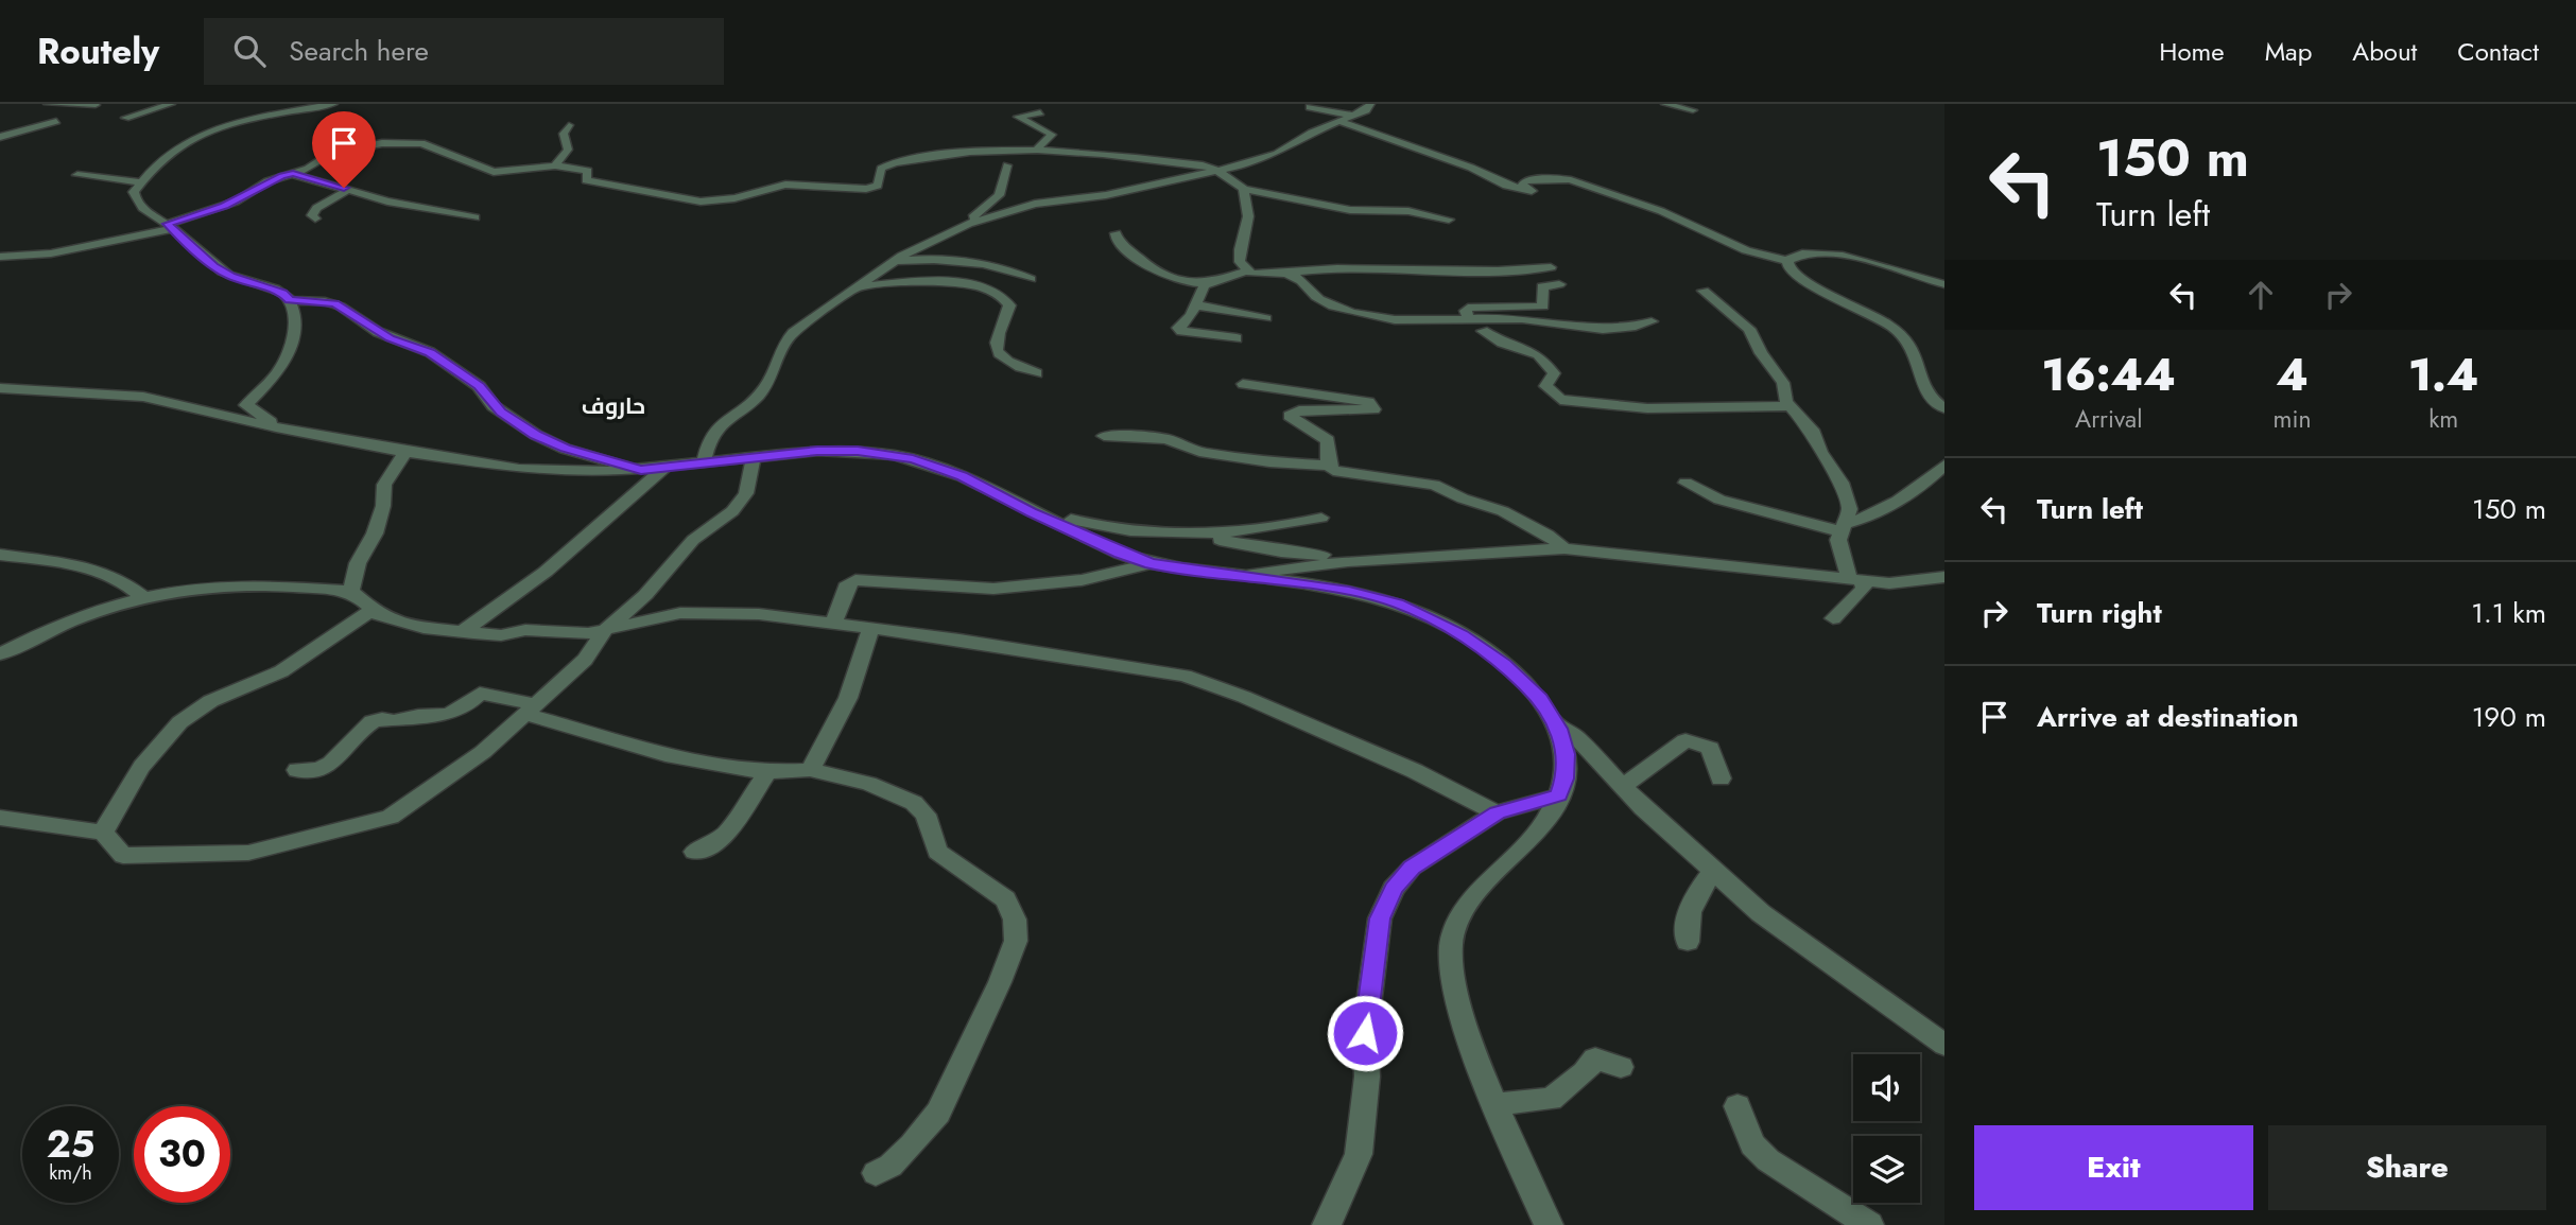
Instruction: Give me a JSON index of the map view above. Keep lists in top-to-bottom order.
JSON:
{
  "districts": ["حاروف"],
  "page": {
    "header": "Routely",
    "search": "Search here",
    "nav": [
      "Home",
      "Map",
      "About",
      "Contact"
    ],
    "turn": ["150 m", "Turn left"],
    "eta": [
      "16:44",
      "Arrival",
      "4",
      "min",
      "1.4",
      "km"
    ],
    "list": [
      {
        "name": "Turn left",
        "value": "150 m"
      },
      {
        "name": "Turn right",
        "value": "1.1 km"
      },
      {
        "name": "Arrive at destination",
        "value": "190 m"
      }
    ],
    "speed": "25 km/h",
    "limit": "30",
    "buttons": ["Exit", "Share"]
  }
}
